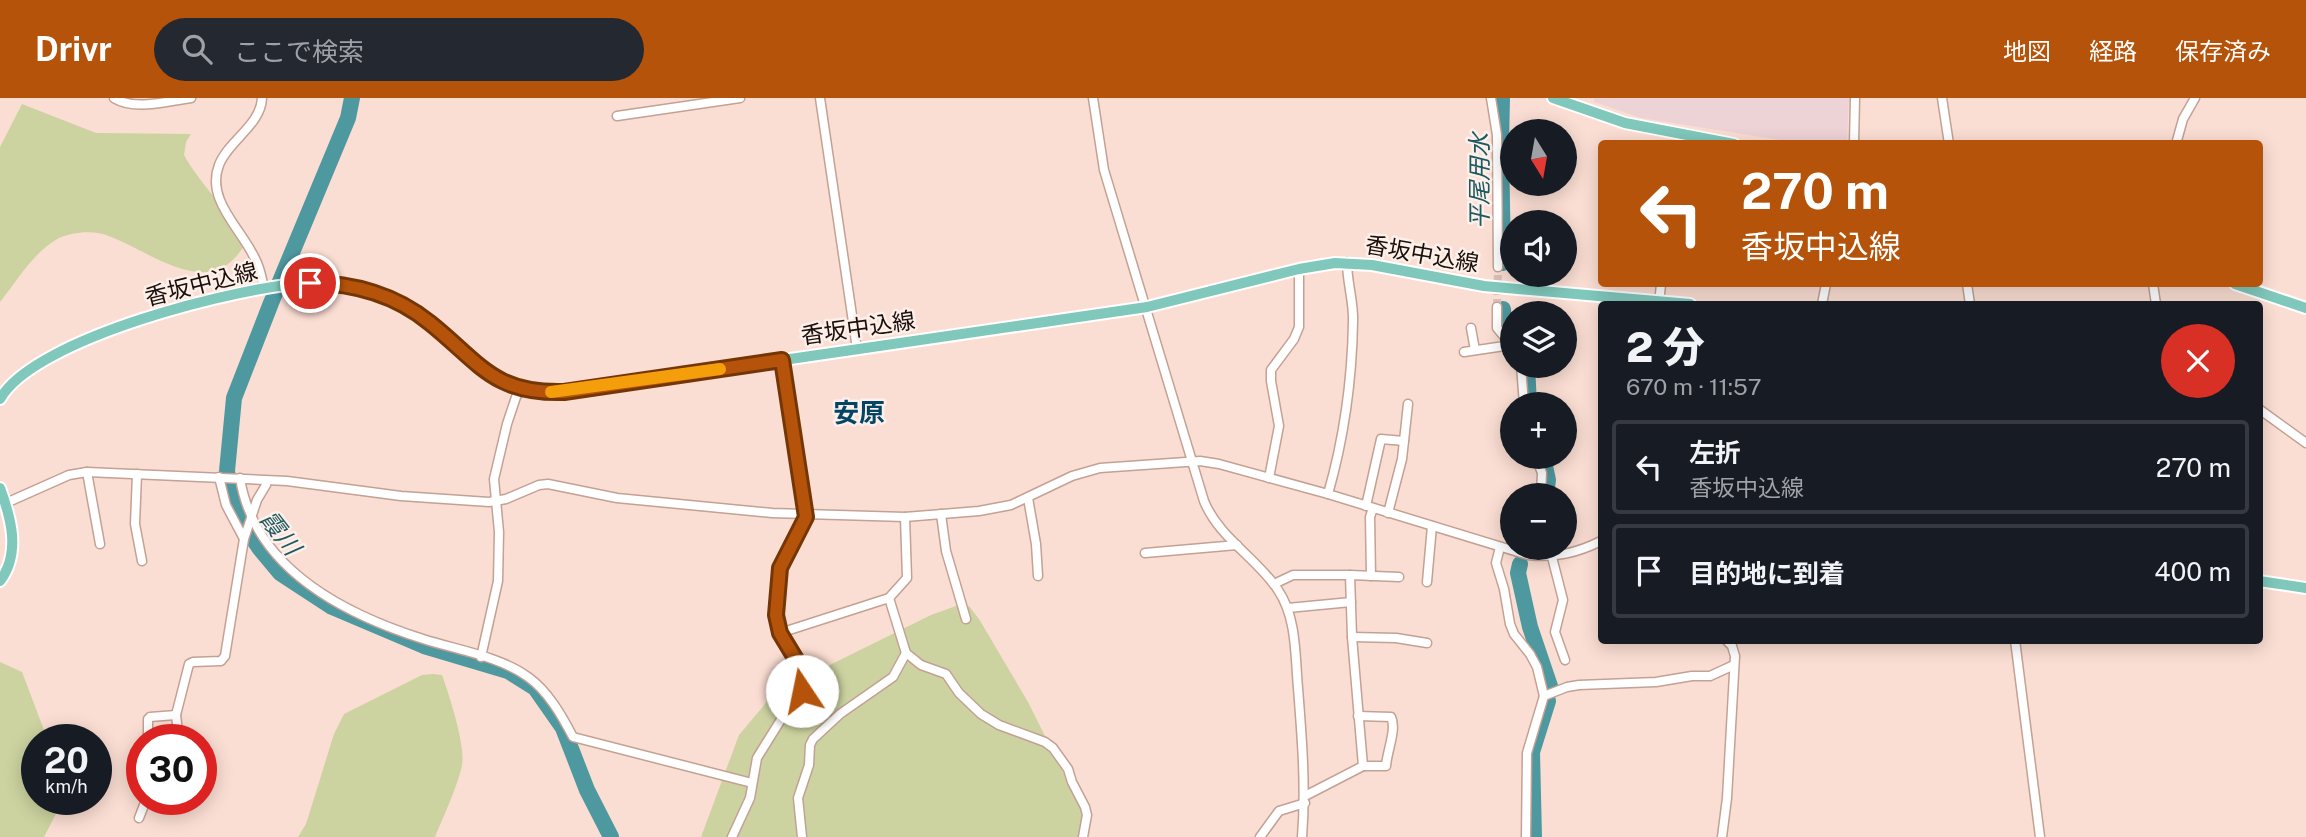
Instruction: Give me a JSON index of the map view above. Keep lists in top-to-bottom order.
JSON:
{
  "streets": {
    "main road": ["香坂中込線"]
  },
  "districts": ["安原"],
  "water": ["平尾用水", "霞川"],
  "north": "bottom",
  "page": {
    "header": "Drivr",
    "search": "ここで検索",
    "nav": ["地図", "経路", "保存済み"],
    "map_buttons": ["+", "−"],
    "turn": ["270 m", "香坂中込線"],
    "heading": ["2 分", "670 m · 11:57"],
    "list": [
      {
        "name": "左折",
        "note": "香坂中込線",
        "value": "270 m"
      },
      {
        "name": "目的地に到着",
        "value": "400 m"
      }
    ],
    "speed": "20 km/h",
    "limit": "30"
  }
}
